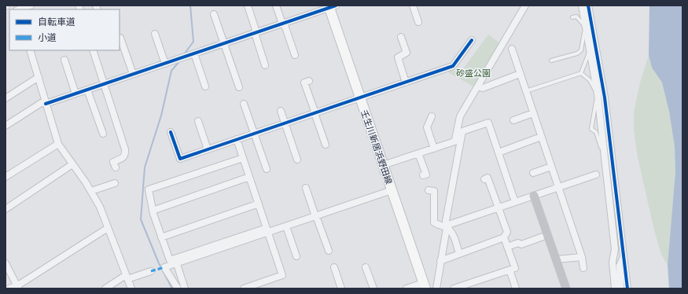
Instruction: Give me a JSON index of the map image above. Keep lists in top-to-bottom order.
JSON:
{
  "streets": {
    "main road": ["壬生川新居浜野田線"]
  },
  "parks": ["砂盛公園"],
  "legend": ["自転車道", "小道"]
}
